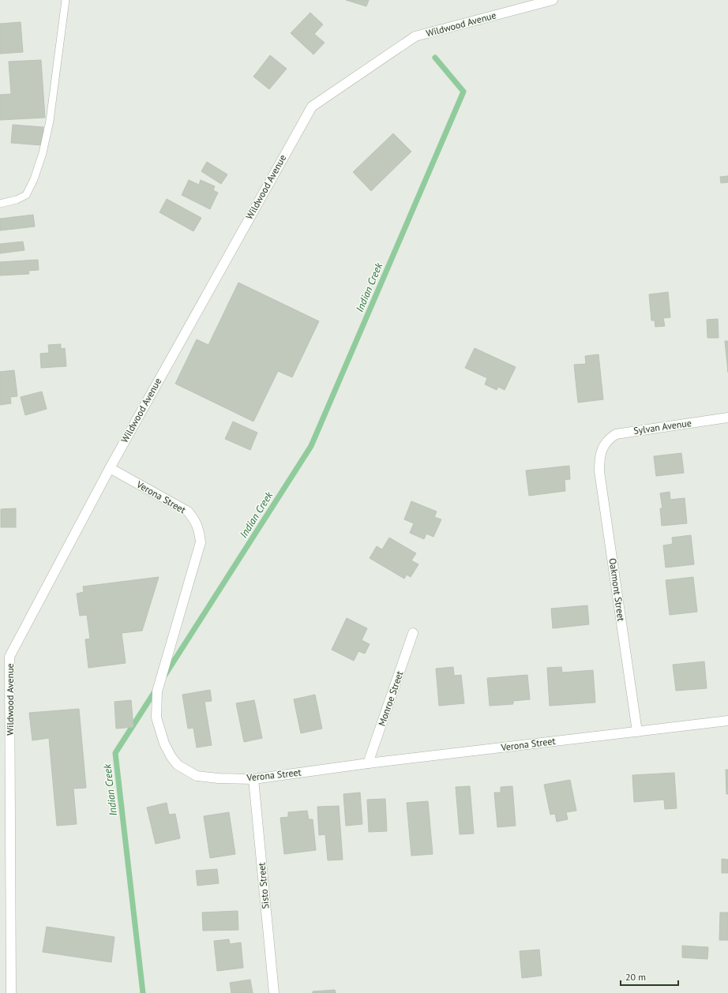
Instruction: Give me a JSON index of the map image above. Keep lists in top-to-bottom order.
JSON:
{
  "streets": {
    "street": [
      "Wildwood Avenue",
      "Sylvan Avenue",
      "Verona Street",
      "Oakmont Street",
      "Monroe Street",
      "Sisto Street"
    ]
  },
  "crossings": [
    ["Wildwood Avenue", "Verona Street"],
    ["Sylvan Avenue", "Oakmont Street"],
    ["Verona Street", "Oakmont Street"],
    ["Verona Street", "Monroe Street"],
    ["Verona Street", "Sisto Street"]
  ],
  "water": ["Indian Creek"],
  "scale_bar": "20 m"
}
